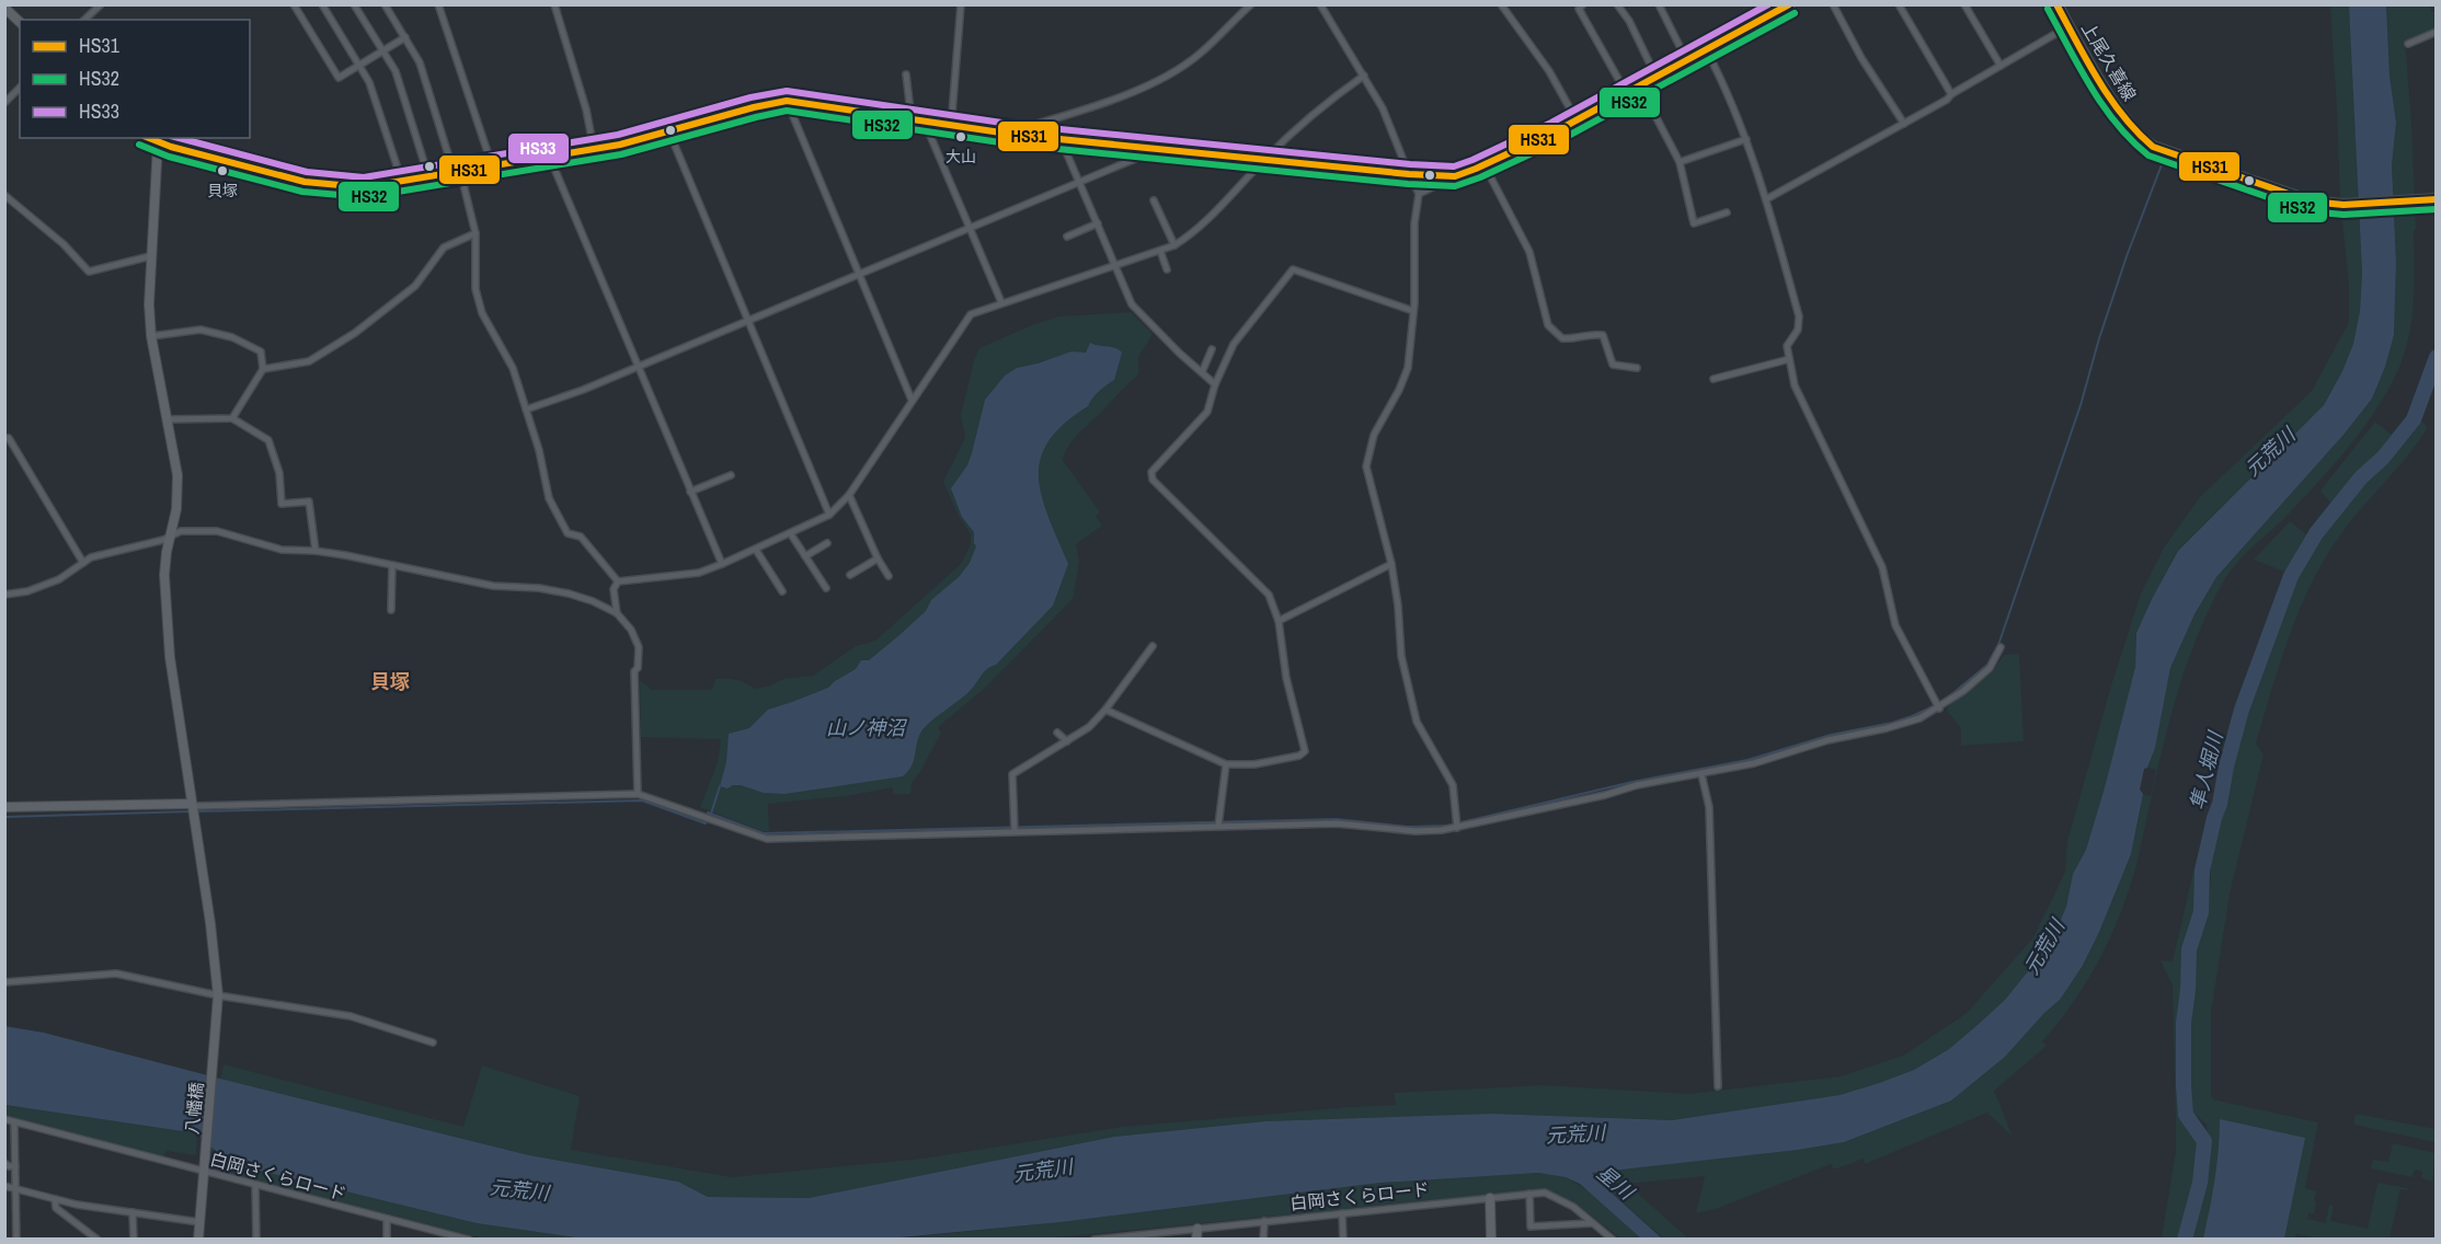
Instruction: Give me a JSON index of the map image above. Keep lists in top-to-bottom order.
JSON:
{
  "streets": {
    "main road": ["上尾久喜線"],
    "street": ["八幡橋", "白岡さくらロード"]
  },
  "crossings": [
    ["八幡橋", "白岡さくらロード"]
  ],
  "districts": ["貝塚"],
  "water": [
    "元荒川",
    "山ノ神沼",
    "隼人堀川",
    "星川"
  ],
  "places": ["大山", "貝塚"],
  "lines": ["transit line HS31", "transit line HS33", "transit line HS32"],
  "legend": ["HS31", "HS32", "HS33"]
}
